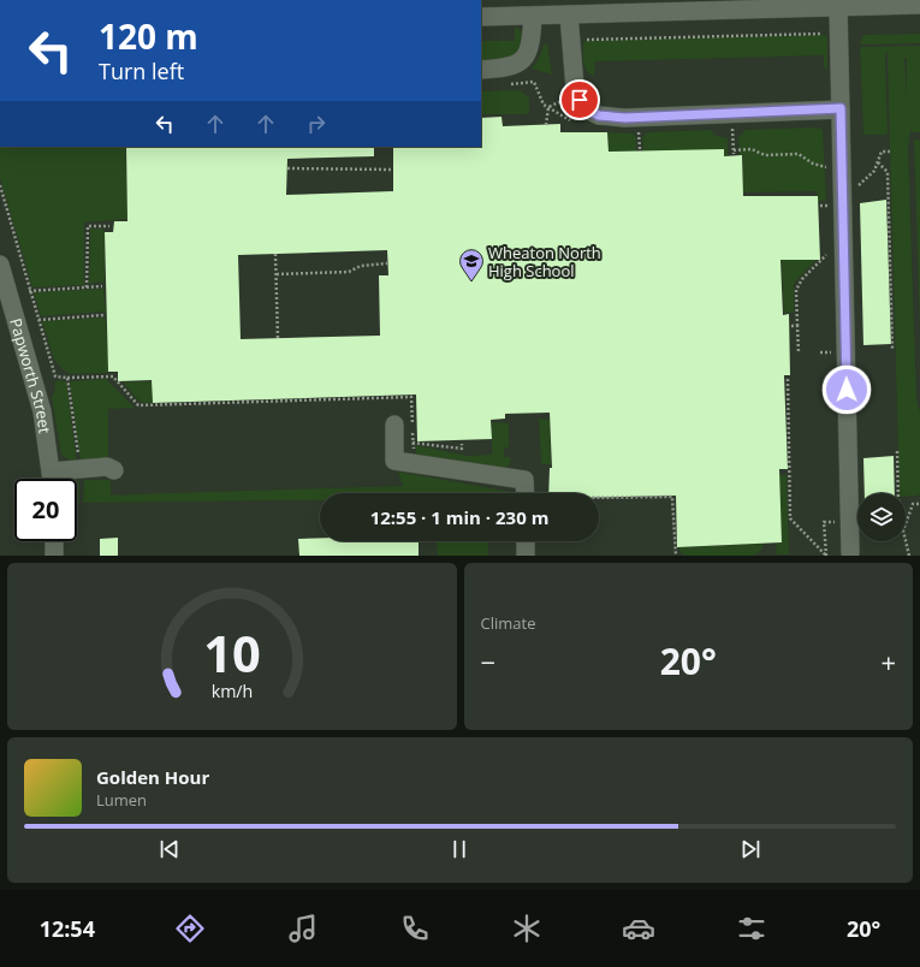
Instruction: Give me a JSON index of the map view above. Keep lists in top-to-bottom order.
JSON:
{
  "streets": {
    "street": ["Papworth Street"]
  },
  "places": {
    "school or university": ["Wheaton North High School"]
  },
  "page": {
    "turn": ["120 m", "Turn left"],
    "limit": "20",
    "trip": "12:55 · 1 min · 230 m",
    "tile": "Climate",
    "heat": ["−", "20°", "+"],
    "song": ["Golden Hour", "Lumen"],
    "tabs": ["12:54", "20°"],
    "gauge": ["10", "km/h"]
  }
}
